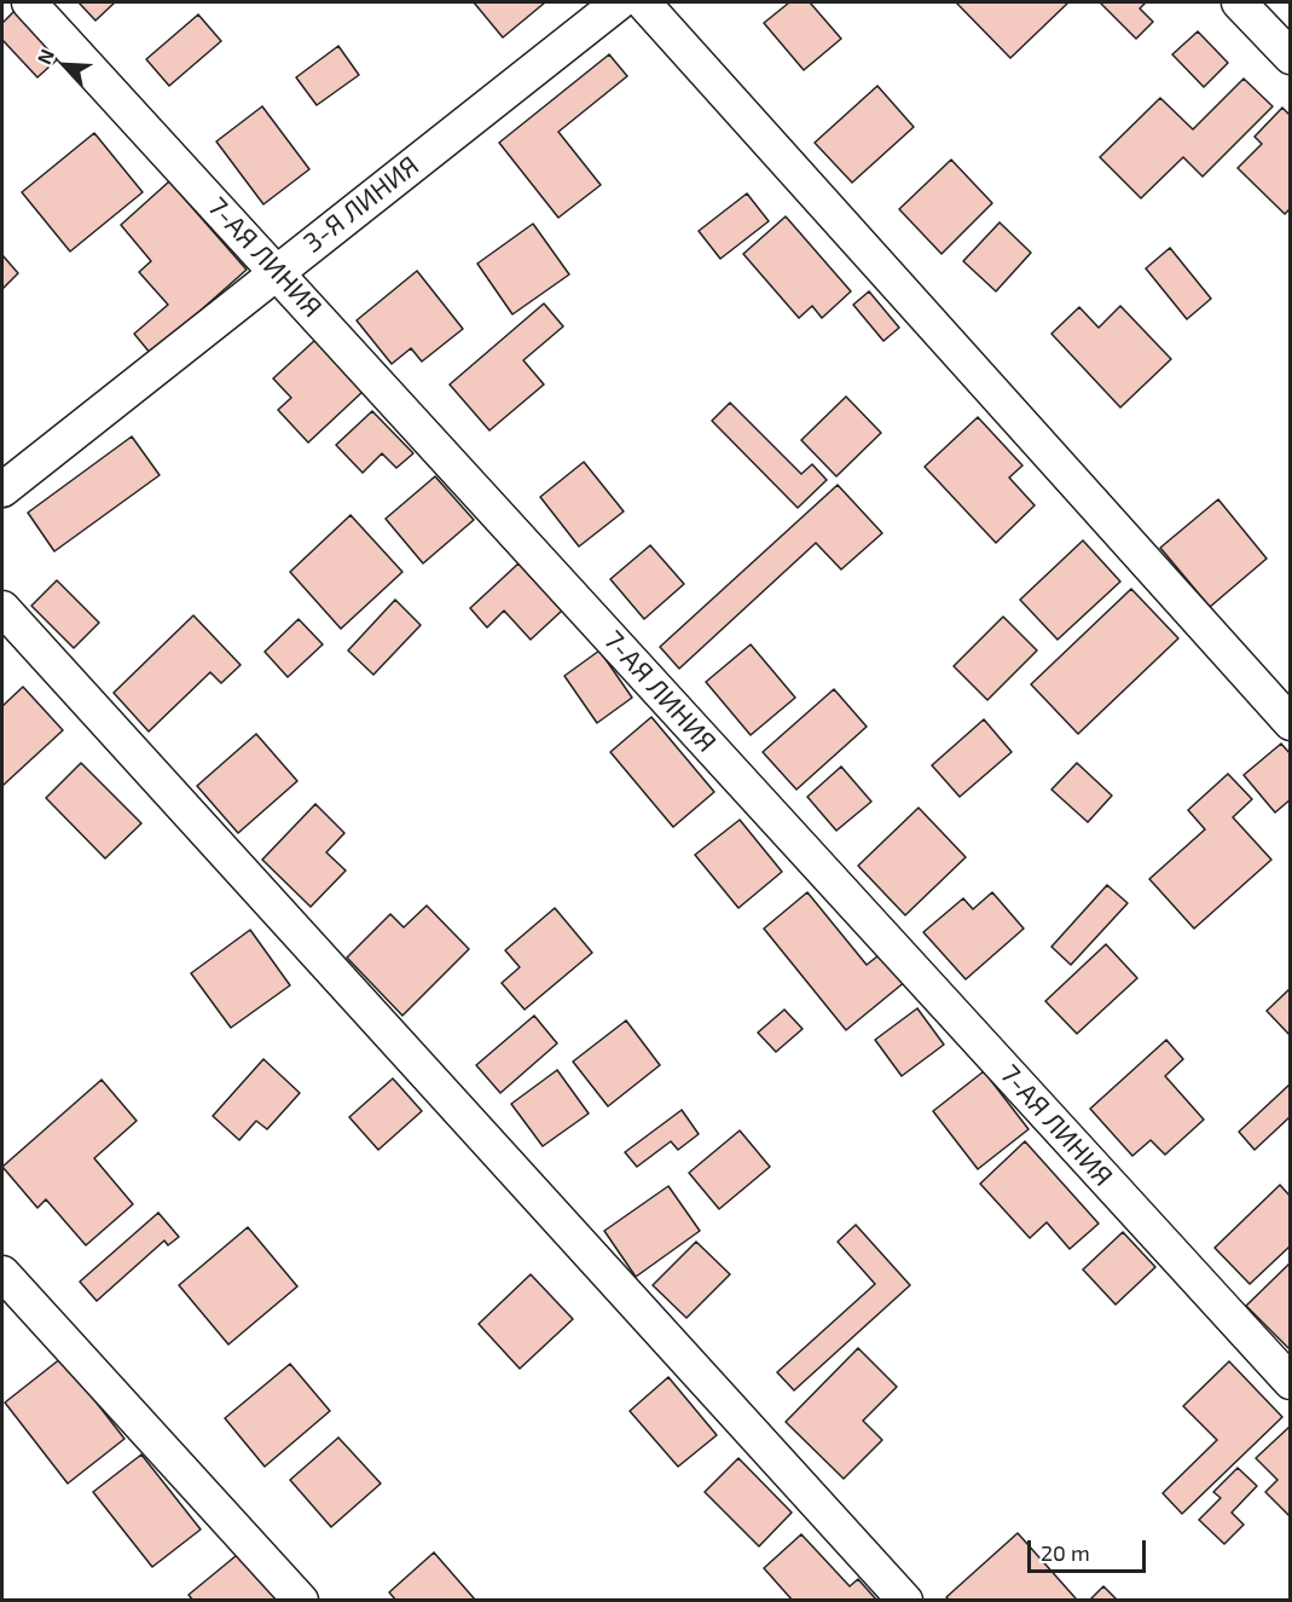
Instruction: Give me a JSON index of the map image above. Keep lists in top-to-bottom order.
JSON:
{
  "streets": {
    "street": ["3-Я ЛИНИЯ", "7-АЯ ЛИНИЯ"]
  },
  "crossings": [
    ["3-Я ЛИНИЯ", "7-АЯ ЛИНИЯ"]
  ],
  "scale_bar": "20 m",
  "north": "top left"
}
